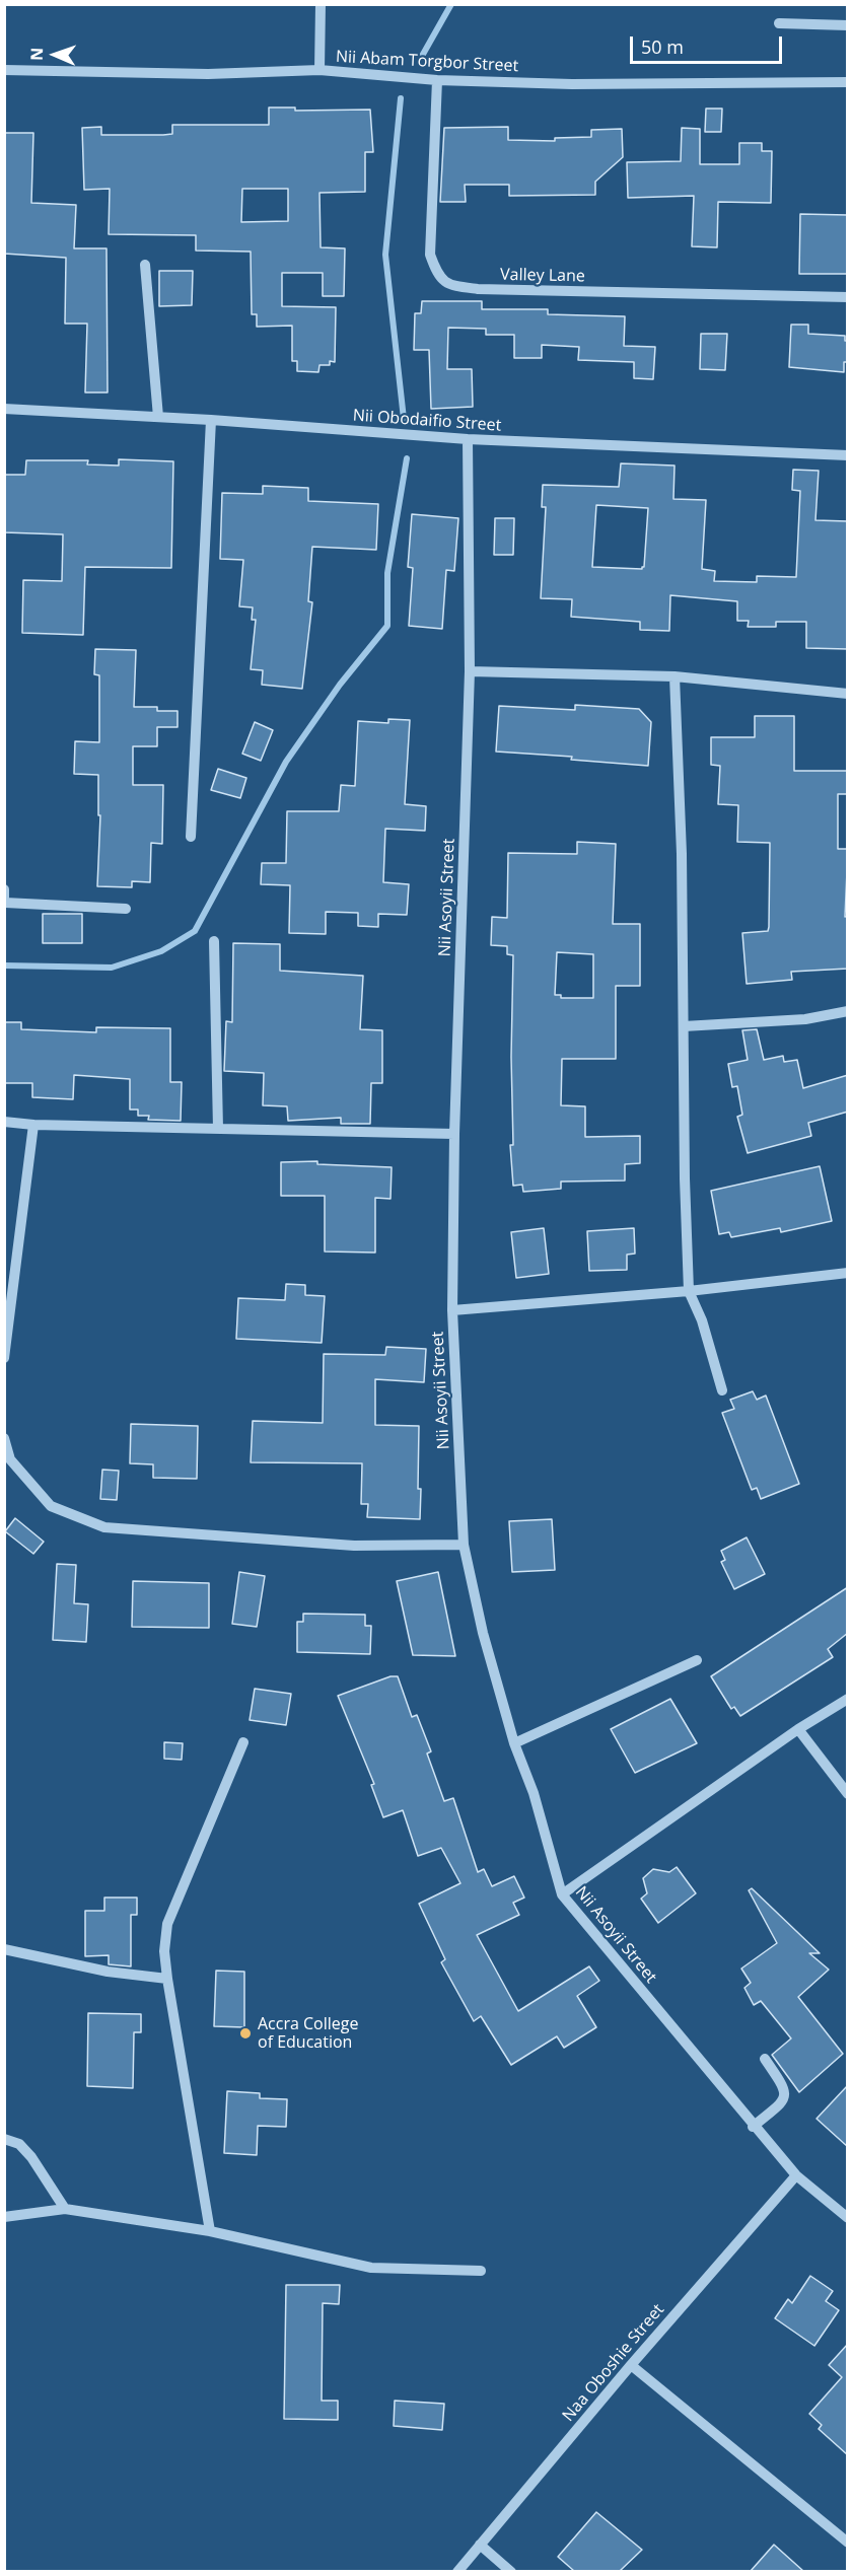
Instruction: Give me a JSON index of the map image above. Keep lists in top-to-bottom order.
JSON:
{
  "streets": {
    "street": [
      "Nii Abam Torgbor Street",
      "Valley Lane",
      "Nii Obodaifio Street",
      "Nii Asoyii Street",
      "Naa Oboshie Street"
    ]
  },
  "crossings": [
    ["Nii Abam Torgbor Street", "Valley Lane"],
    ["Nii Obodaifio Street", "Nii Asoyii Street"],
    ["Nii Asoyii Street", "Naa Oboshie Street"]
  ],
  "places": ["Accra College of Education"],
  "scale_bar": "50 m",
  "north": "left"
}
